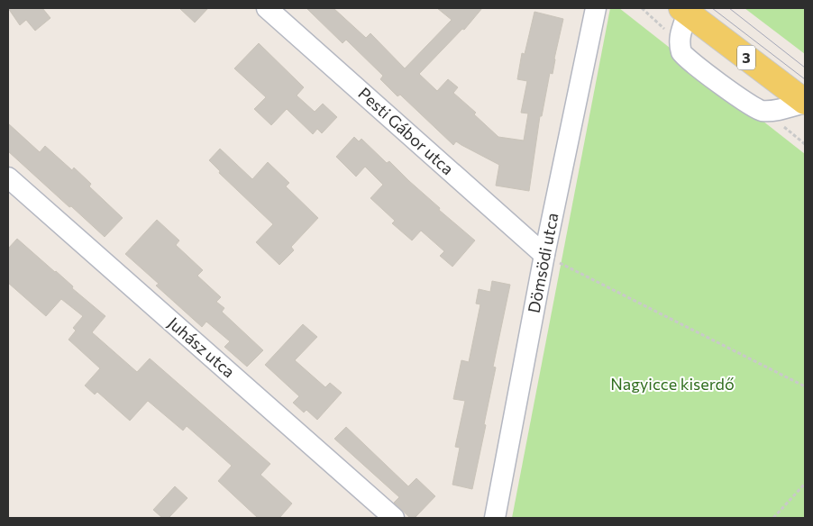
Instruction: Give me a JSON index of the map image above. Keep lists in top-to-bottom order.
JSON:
{
  "streets": {
    "main road": ["3"],
    "street": ["Pesti Gábor utca", "Dömsödi utca", "Juhász utca"]
  },
  "crossings": [
    ["Pesti Gábor utca", "Dömsödi utca"]
  ],
  "parks": ["Nagyicce kiserdő"]
}
